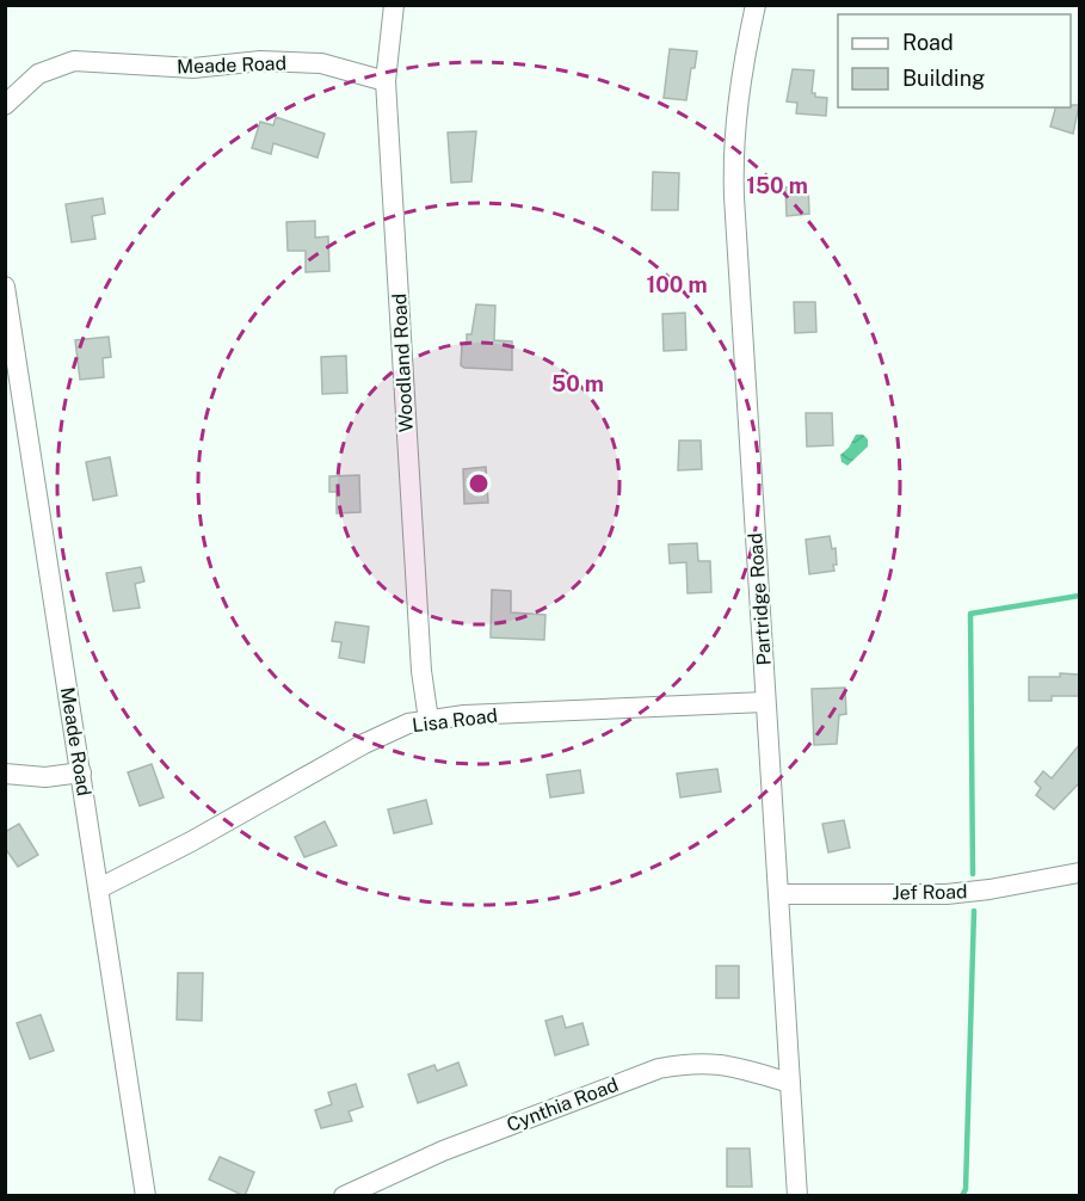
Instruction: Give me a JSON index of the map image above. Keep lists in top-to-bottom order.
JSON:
{
  "streets": {
    "street": [
      "Meade Road",
      "Woodland Road",
      "Partridge Road",
      "Lisa Road",
      "Jef Road",
      "Cynthia Road"
    ]
  },
  "crossings": [
    ["Meade Road", "Woodland Road"],
    ["Meade Road", "Lisa Road"],
    ["Woodland Road", "Lisa Road"],
    ["Partridge Road", "Lisa Road"],
    ["Partridge Road", "Jef Road"],
    ["Partridge Road", "Cynthia Road"]
  ],
  "legend": ["Road", "Building"],
  "rings": ["150 m", "100 m", "50 m"]
}
